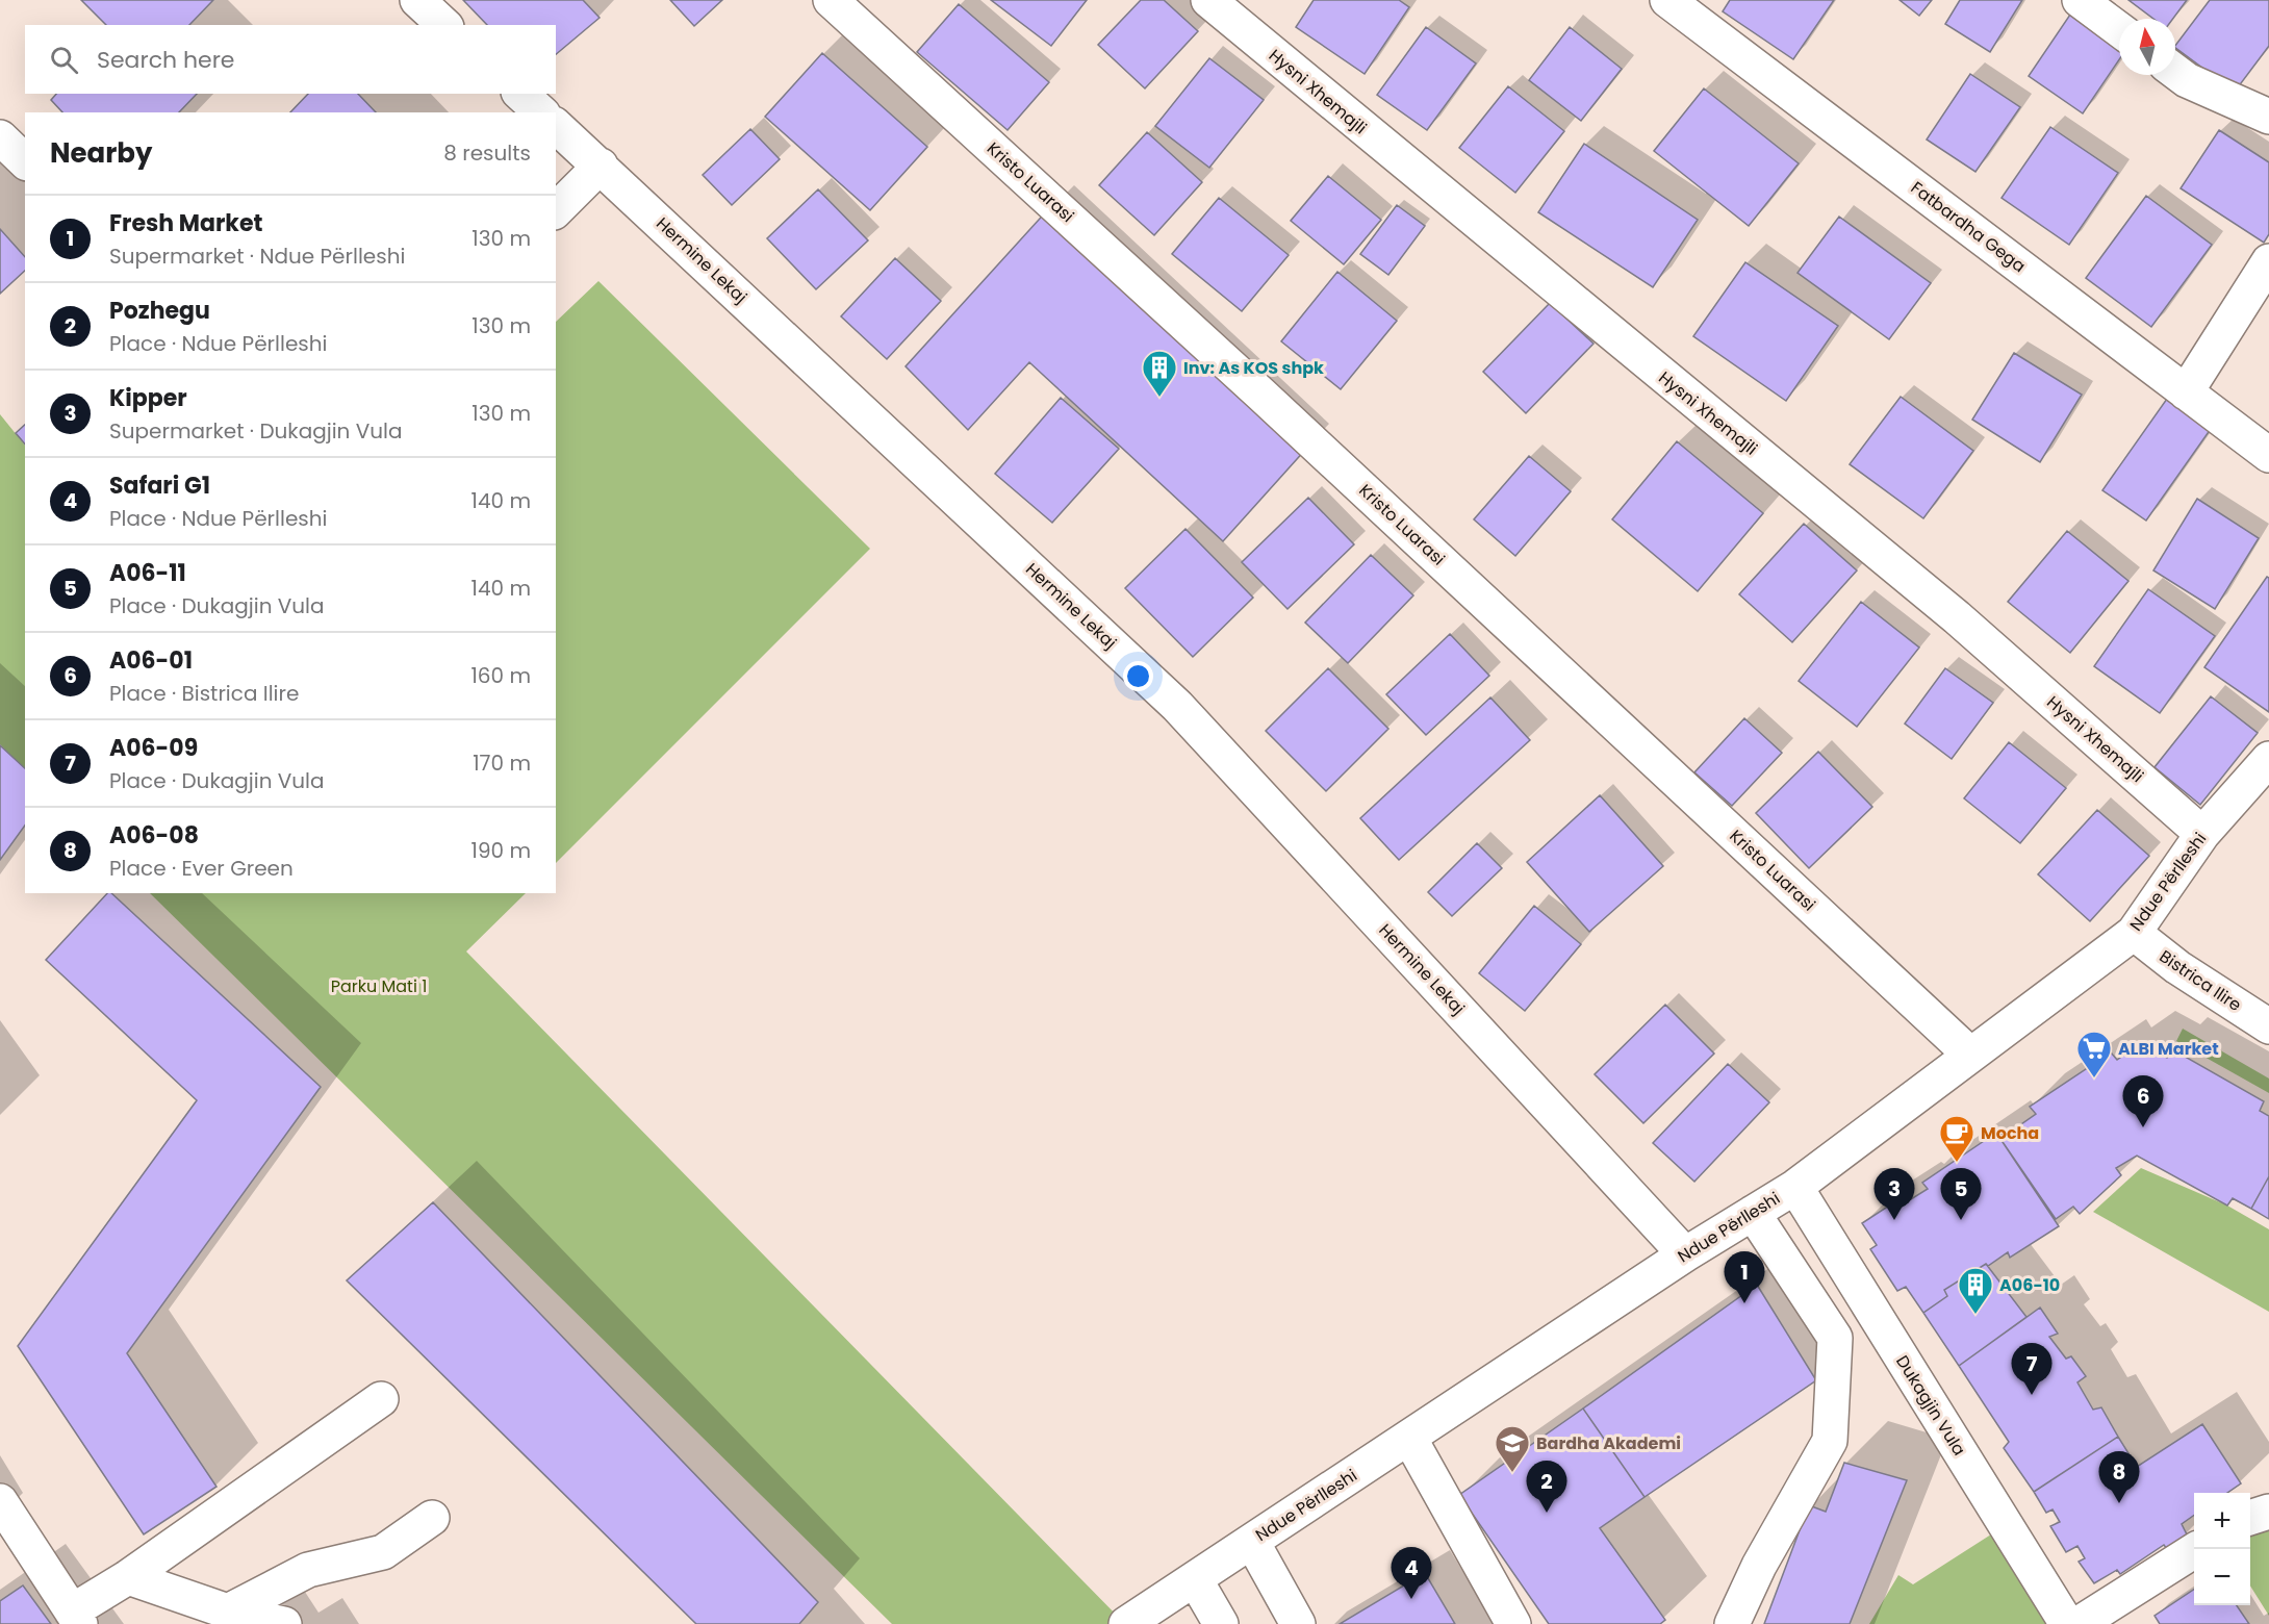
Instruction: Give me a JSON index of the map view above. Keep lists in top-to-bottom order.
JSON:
{
  "streets": {
    "street": [
      "Hysni Xhemajli",
      "Kristo Luarasi",
      "Fatbardha Gega",
      "Hermine Lekaj",
      "Ndue Përlleshi",
      "Bistrica Ilire",
      "Dukagjin Vula"
    ]
  },
  "crossings": [
    ["Hysni Xhemajli", "Ndue Përlleshi"],
    ["Kristo Luarasi", "Ndue Përlleshi"],
    ["Hermine Lekaj", "Ndue Përlleshi"],
    ["Ndue Përlleshi", "Bistrica Ilire"],
    ["Ndue Përlleshi", "Dukagjin Vula"]
  ],
  "parks": ["Parku Mati 1"],
  "places": {
    "building": ["Inv: As KOS shpk", "A06-10"],
    "supermarket": ["ALBI Market"],
    "cafe": ["Mocha"],
    "school or university": ["Bardha Akademi"]
  },
  "north": "top",
  "page": {
    "search": "Search here",
    "heading": ["Nearby", "8 results"],
    "list": [
      {
        "mark": "1",
        "name": "Fresh Market",
        "note": "Supermarket · Ndue Përlleshi",
        "value": "130 m"
      },
      {
        "mark": "2",
        "name": "Pozhegu",
        "note": "Place · Ndue Përlleshi",
        "value": "130 m"
      },
      {
        "mark": "3",
        "name": "Kipper",
        "note": "Supermarket · Dukagjin Vula",
        "value": "130 m"
      },
      {
        "mark": "4",
        "name": "Safari G1",
        "note": "Place · Ndue Përlleshi",
        "value": "140 m"
      },
      {
        "mark": "5",
        "name": "A06-11",
        "note": "Place · Dukagjin Vula",
        "value": "140 m"
      },
      {
        "mark": "6",
        "name": "A06-01",
        "note": "Place · Bistrica Ilire",
        "value": "160 m"
      },
      {
        "mark": "7",
        "name": "A06-09",
        "note": "Place · Dukagjin Vula",
        "value": "170 m"
      },
      {
        "mark": "8",
        "name": "A06-08",
        "note": "Place · Ever Green",
        "value": "190 m"
      }
    ],
    "pins": [
      "6",
      "3",
      "5",
      "1",
      "7",
      "8",
      "2",
      "4"
    ],
    "map_buttons": ["+", "−"]
  }
}
